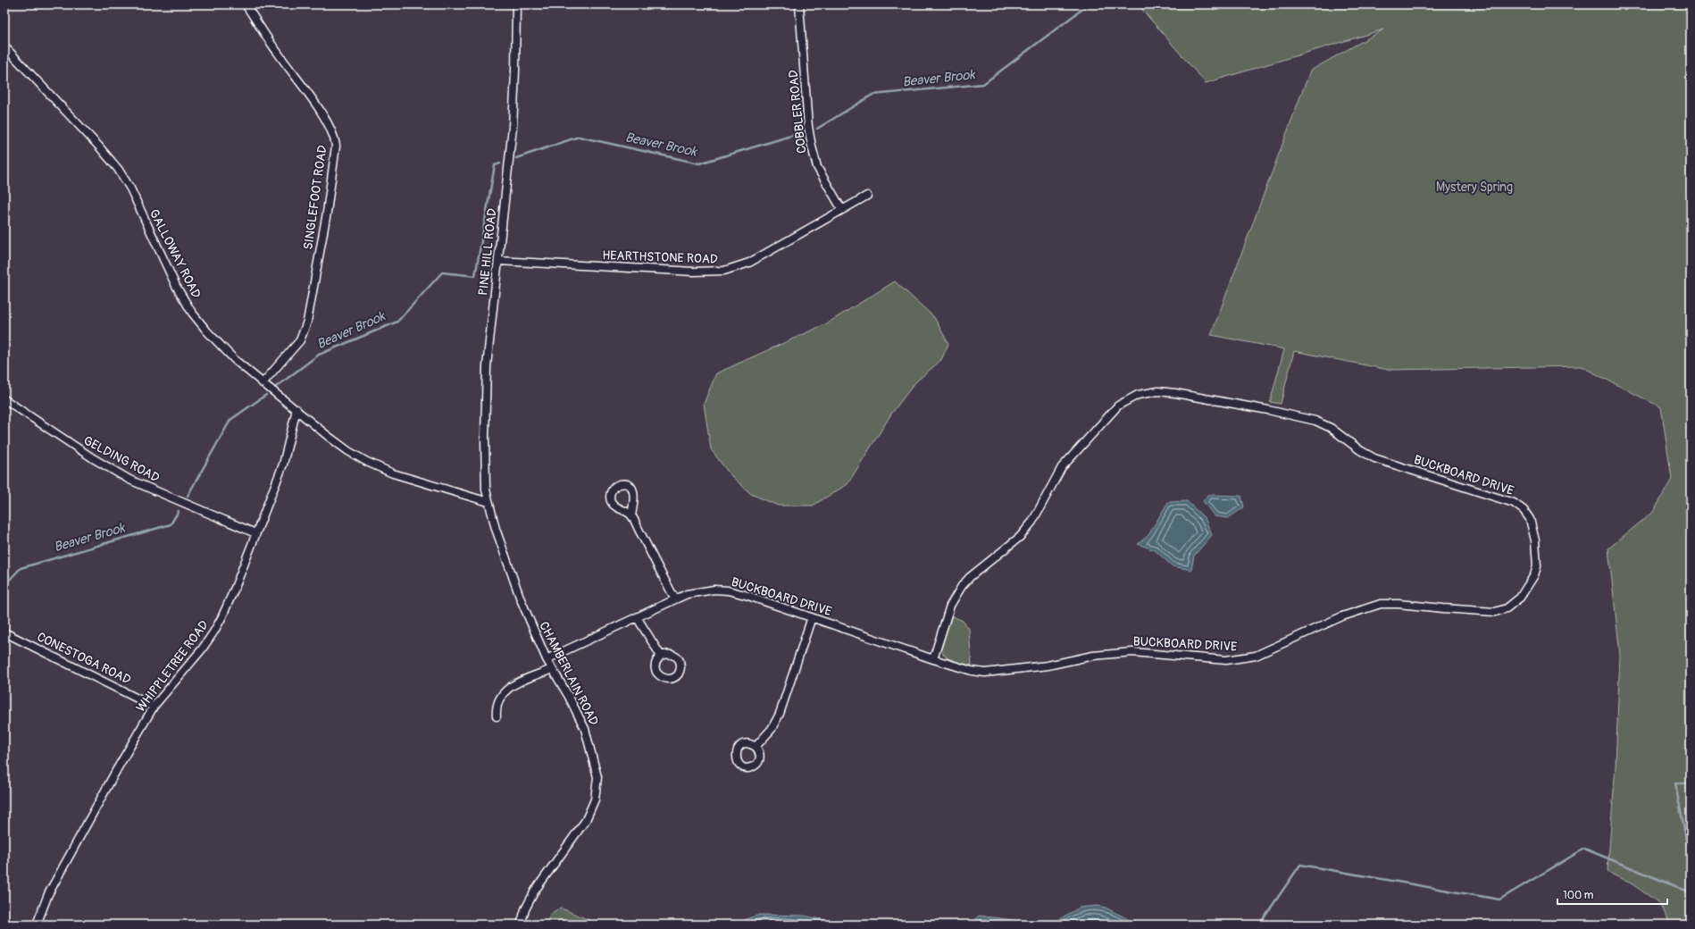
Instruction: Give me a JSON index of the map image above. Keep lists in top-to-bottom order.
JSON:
{
  "streets": {
    "street": [
      "COBBLER ROAD",
      "SINGLEFOOT ROAD",
      "PINE HILL ROAD",
      "GALLOWAY ROAD",
      "HEARTHSTONE ROAD",
      "GELDING ROAD",
      "BUCKBOARD DRIVE",
      "CONESTOGA ROAD",
      "WHIPPLETREE ROAD",
      "CHAMBERLAIN ROAD"
    ]
  },
  "crossings": [
    ["COBBLER ROAD", "HEARTHSTONE ROAD"],
    ["SINGLEFOOT ROAD", "GALLOWAY ROAD"],
    ["PINE HILL ROAD", "GALLOWAY ROAD"],
    ["PINE HILL ROAD", "HEARTHSTONE ROAD"],
    ["PINE HILL ROAD", "CHAMBERLAIN ROAD"],
    ["GALLOWAY ROAD", "WHIPPLETREE ROAD"],
    ["GALLOWAY ROAD", "CHAMBERLAIN ROAD"],
    ["GELDING ROAD", "WHIPPLETREE ROAD"],
    ["BUCKBOARD DRIVE", "CHAMBERLAIN ROAD"],
    ["CONESTOGA ROAD", "WHIPPLETREE ROAD"]
  ],
  "water": ["Beaver Brook"],
  "parks": ["Mystery Spring"],
  "scale_bar": "100 m"
}
